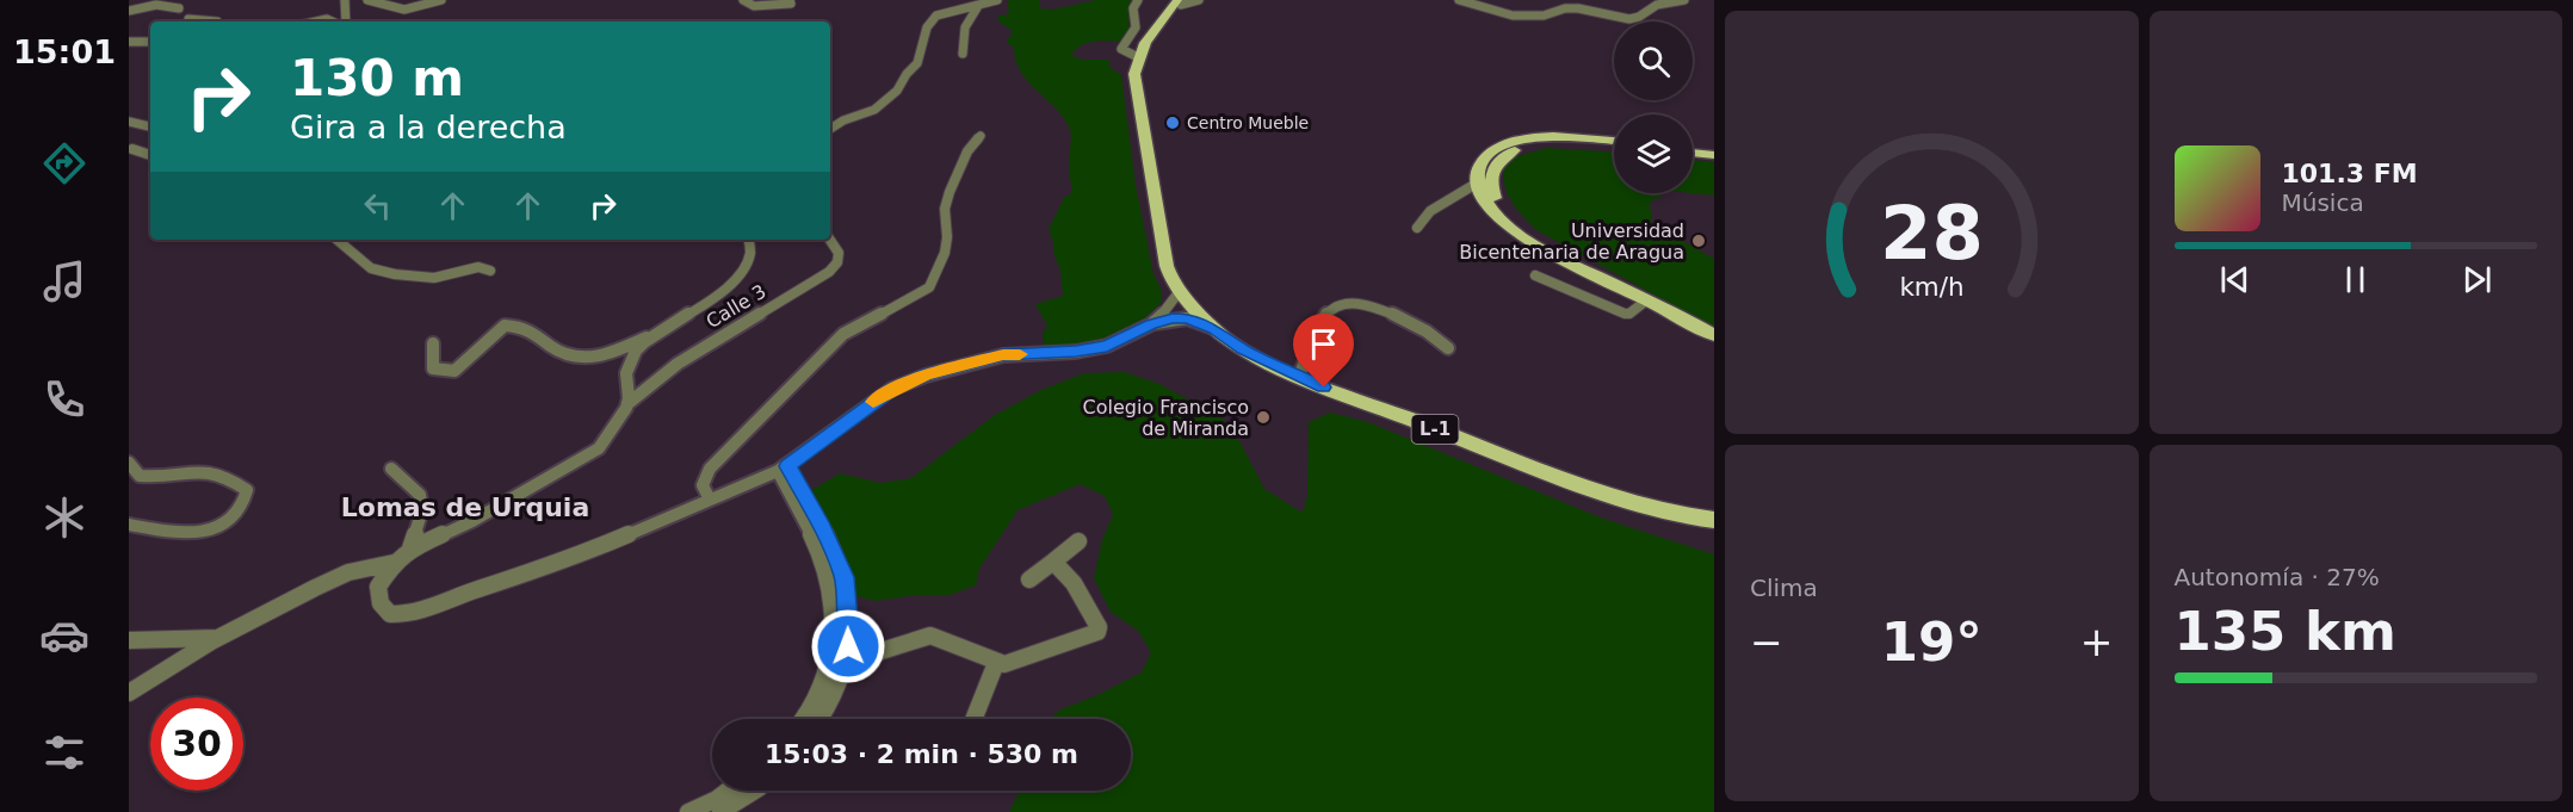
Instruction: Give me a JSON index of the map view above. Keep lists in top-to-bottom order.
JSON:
{
  "streets": {
    "main road": ["L-1"],
    "street": ["Calle 3"]
  },
  "districts": ["Lomas de Urquia"],
  "places": ["Centro Mueble", "Universidad Bicentenaria de Aragua", "Colegio Francisco de Miranda"],
  "page": {
    "tabs": "15:01",
    "turn": ["130 m", "Gira a la derecha"],
    "song": ["101.3 FM", "Música"],
    "tile": [
      "Clima",
      ["Autonomía · 27%", "135 km"]
    ],
    "heat": ["−", "19°", "+"],
    "limit": "30",
    "trip": "15:03 · 2 min · 530 m",
    "gauge": ["28", "km/h"]
  }
}
